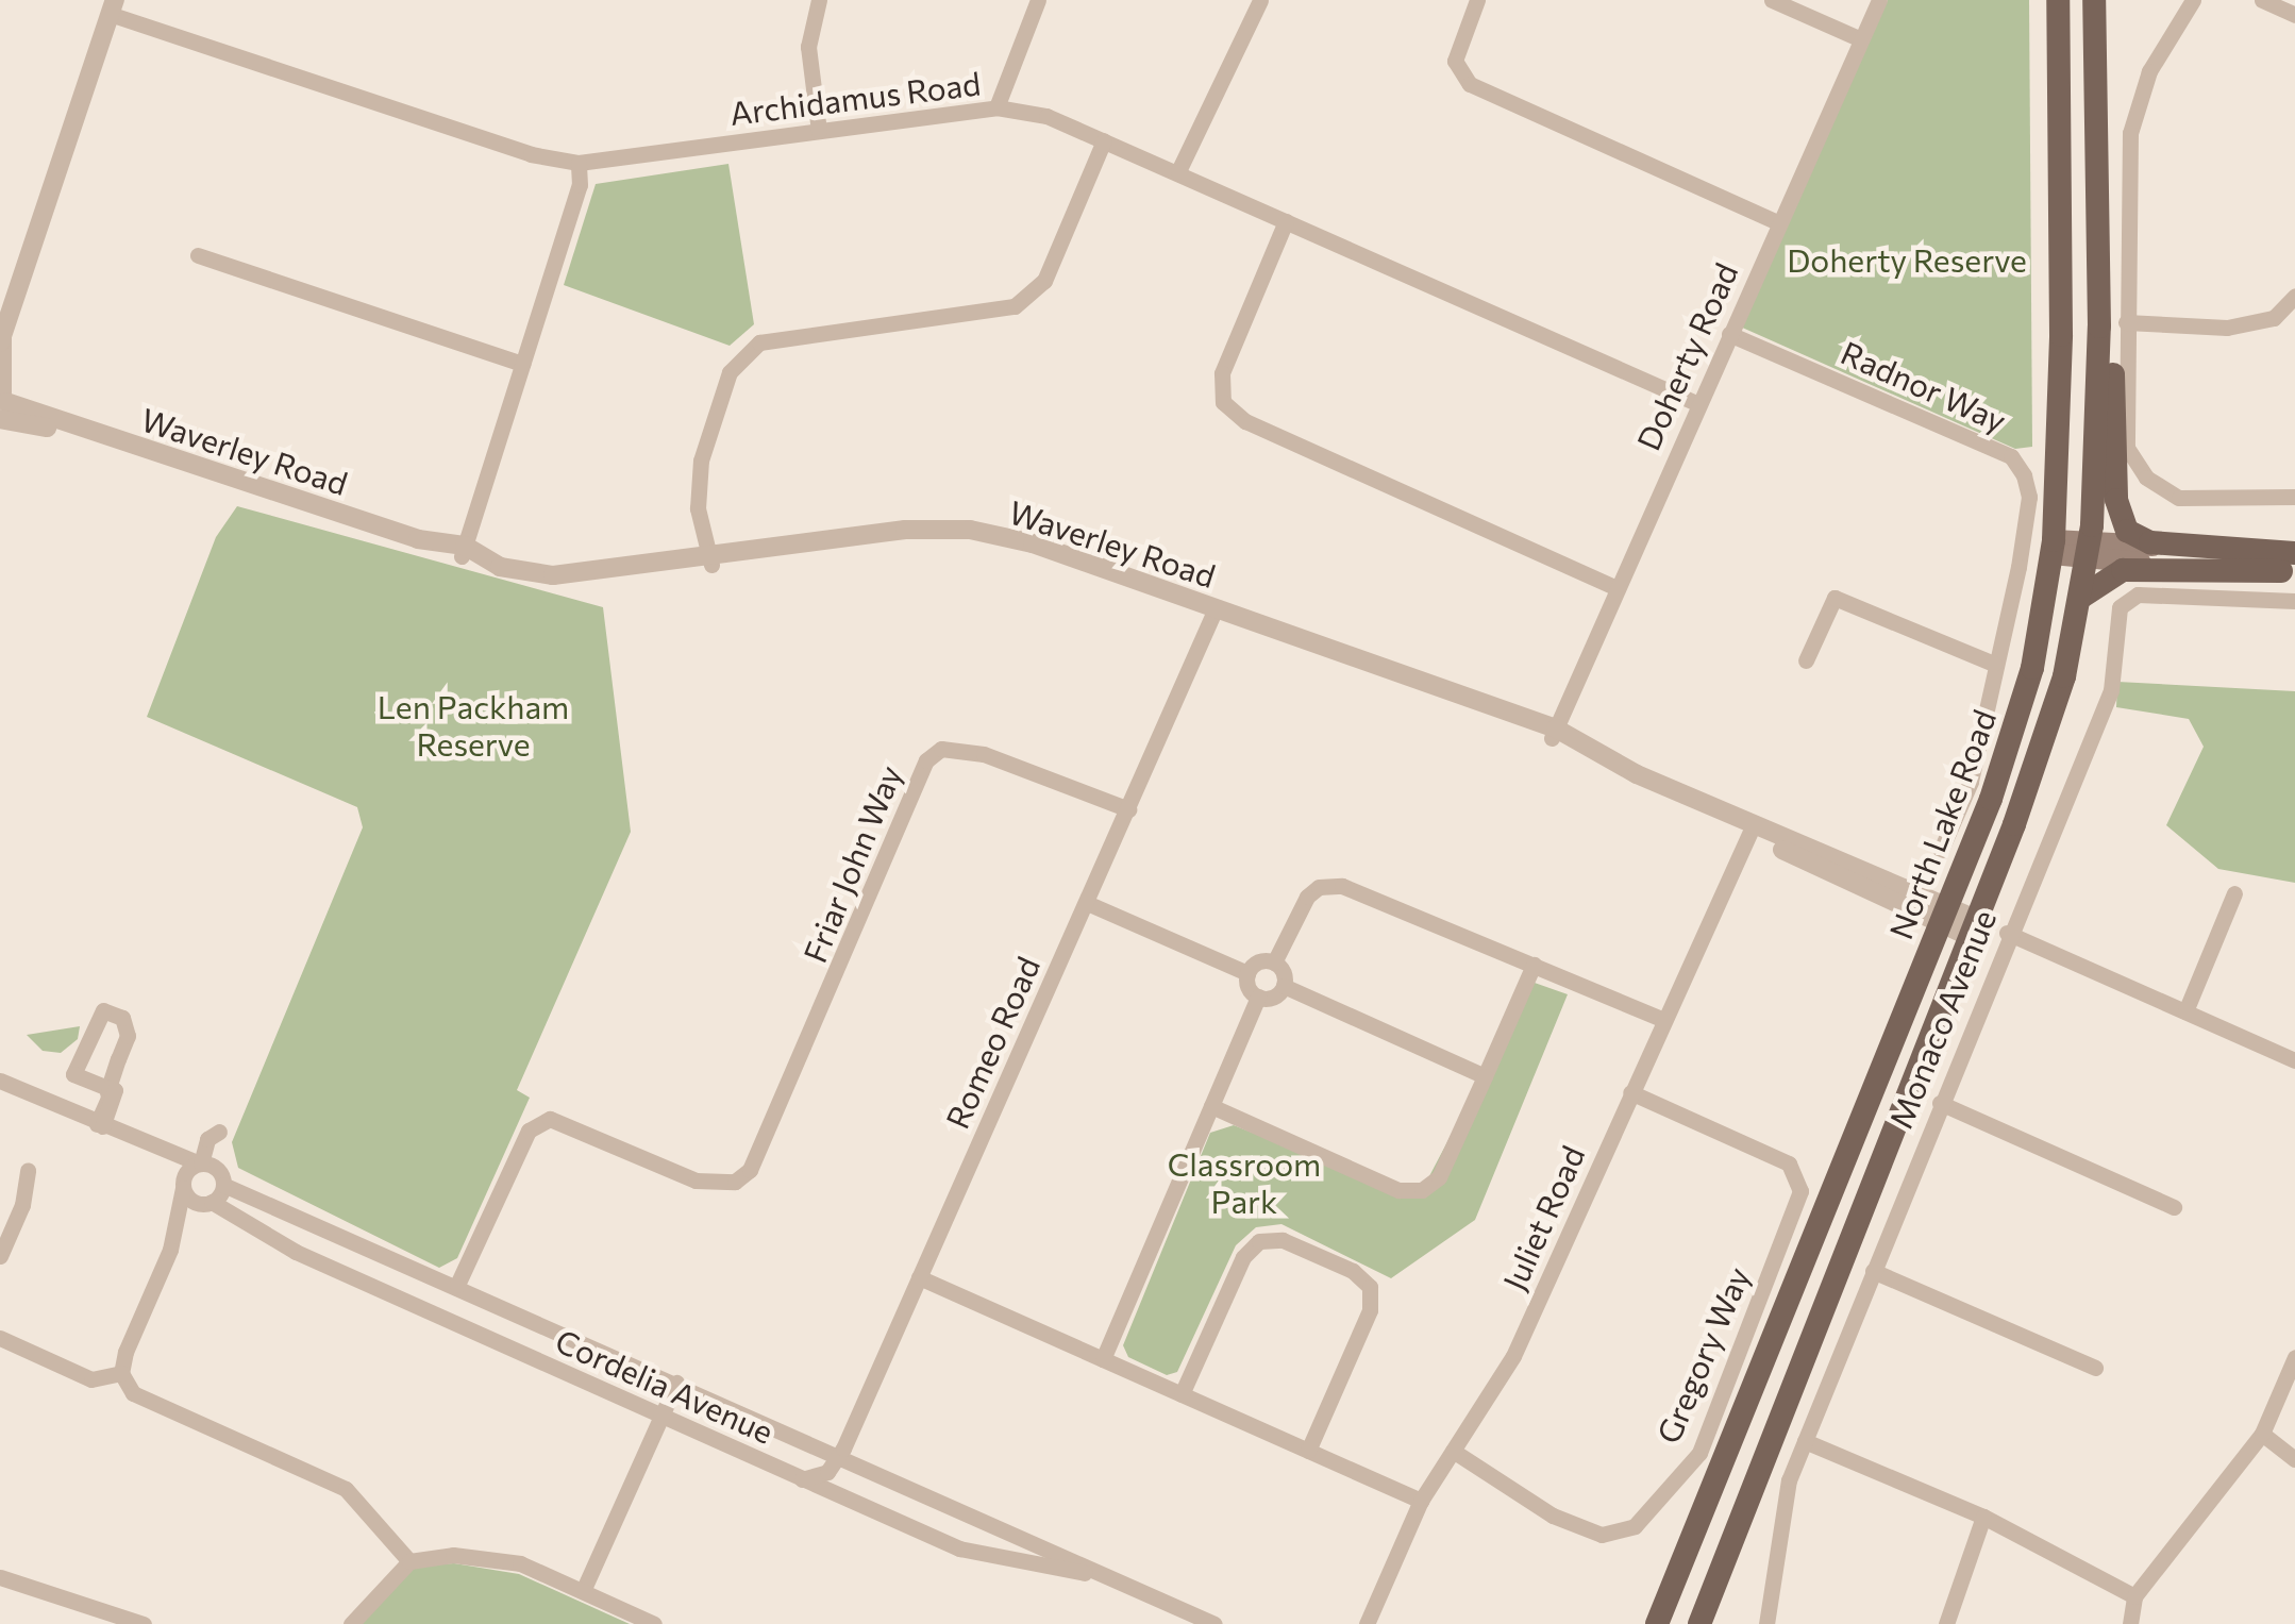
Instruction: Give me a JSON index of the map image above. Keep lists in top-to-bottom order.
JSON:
{
  "streets": {
    "main road": ["North Lake Road"],
    "street": [
      "Archidamus Road",
      "Doherty Road",
      "Radnor Way",
      "Waverley Road",
      "Friar John Way",
      "Monaco Avenue",
      "Romeo Road",
      "Juliet Road",
      "Gregory Way",
      "Cordelia Avenue"
    ]
  },
  "crossings": [
    ["Archidamus Road", "Doherty Road"],
    ["Doherty Road", "Radnor Way"],
    ["Doherty Road", "Waverley Road"],
    ["Waverley Road", "North Lake Road"],
    ["Waverley Road", "Romeo Road"],
    ["Waverley Road", "Juliet Road"],
    ["Friar John Way", "Romeo Road"],
    ["Friar John Way", "Cordelia Avenue"],
    ["Romeo Road", "Cordelia Avenue"],
    ["Juliet Road", "Gregory Way"]
  ],
  "parks": ["Doherty Reserve", "Len Packham Reserve", "Classroom Park"]
}
